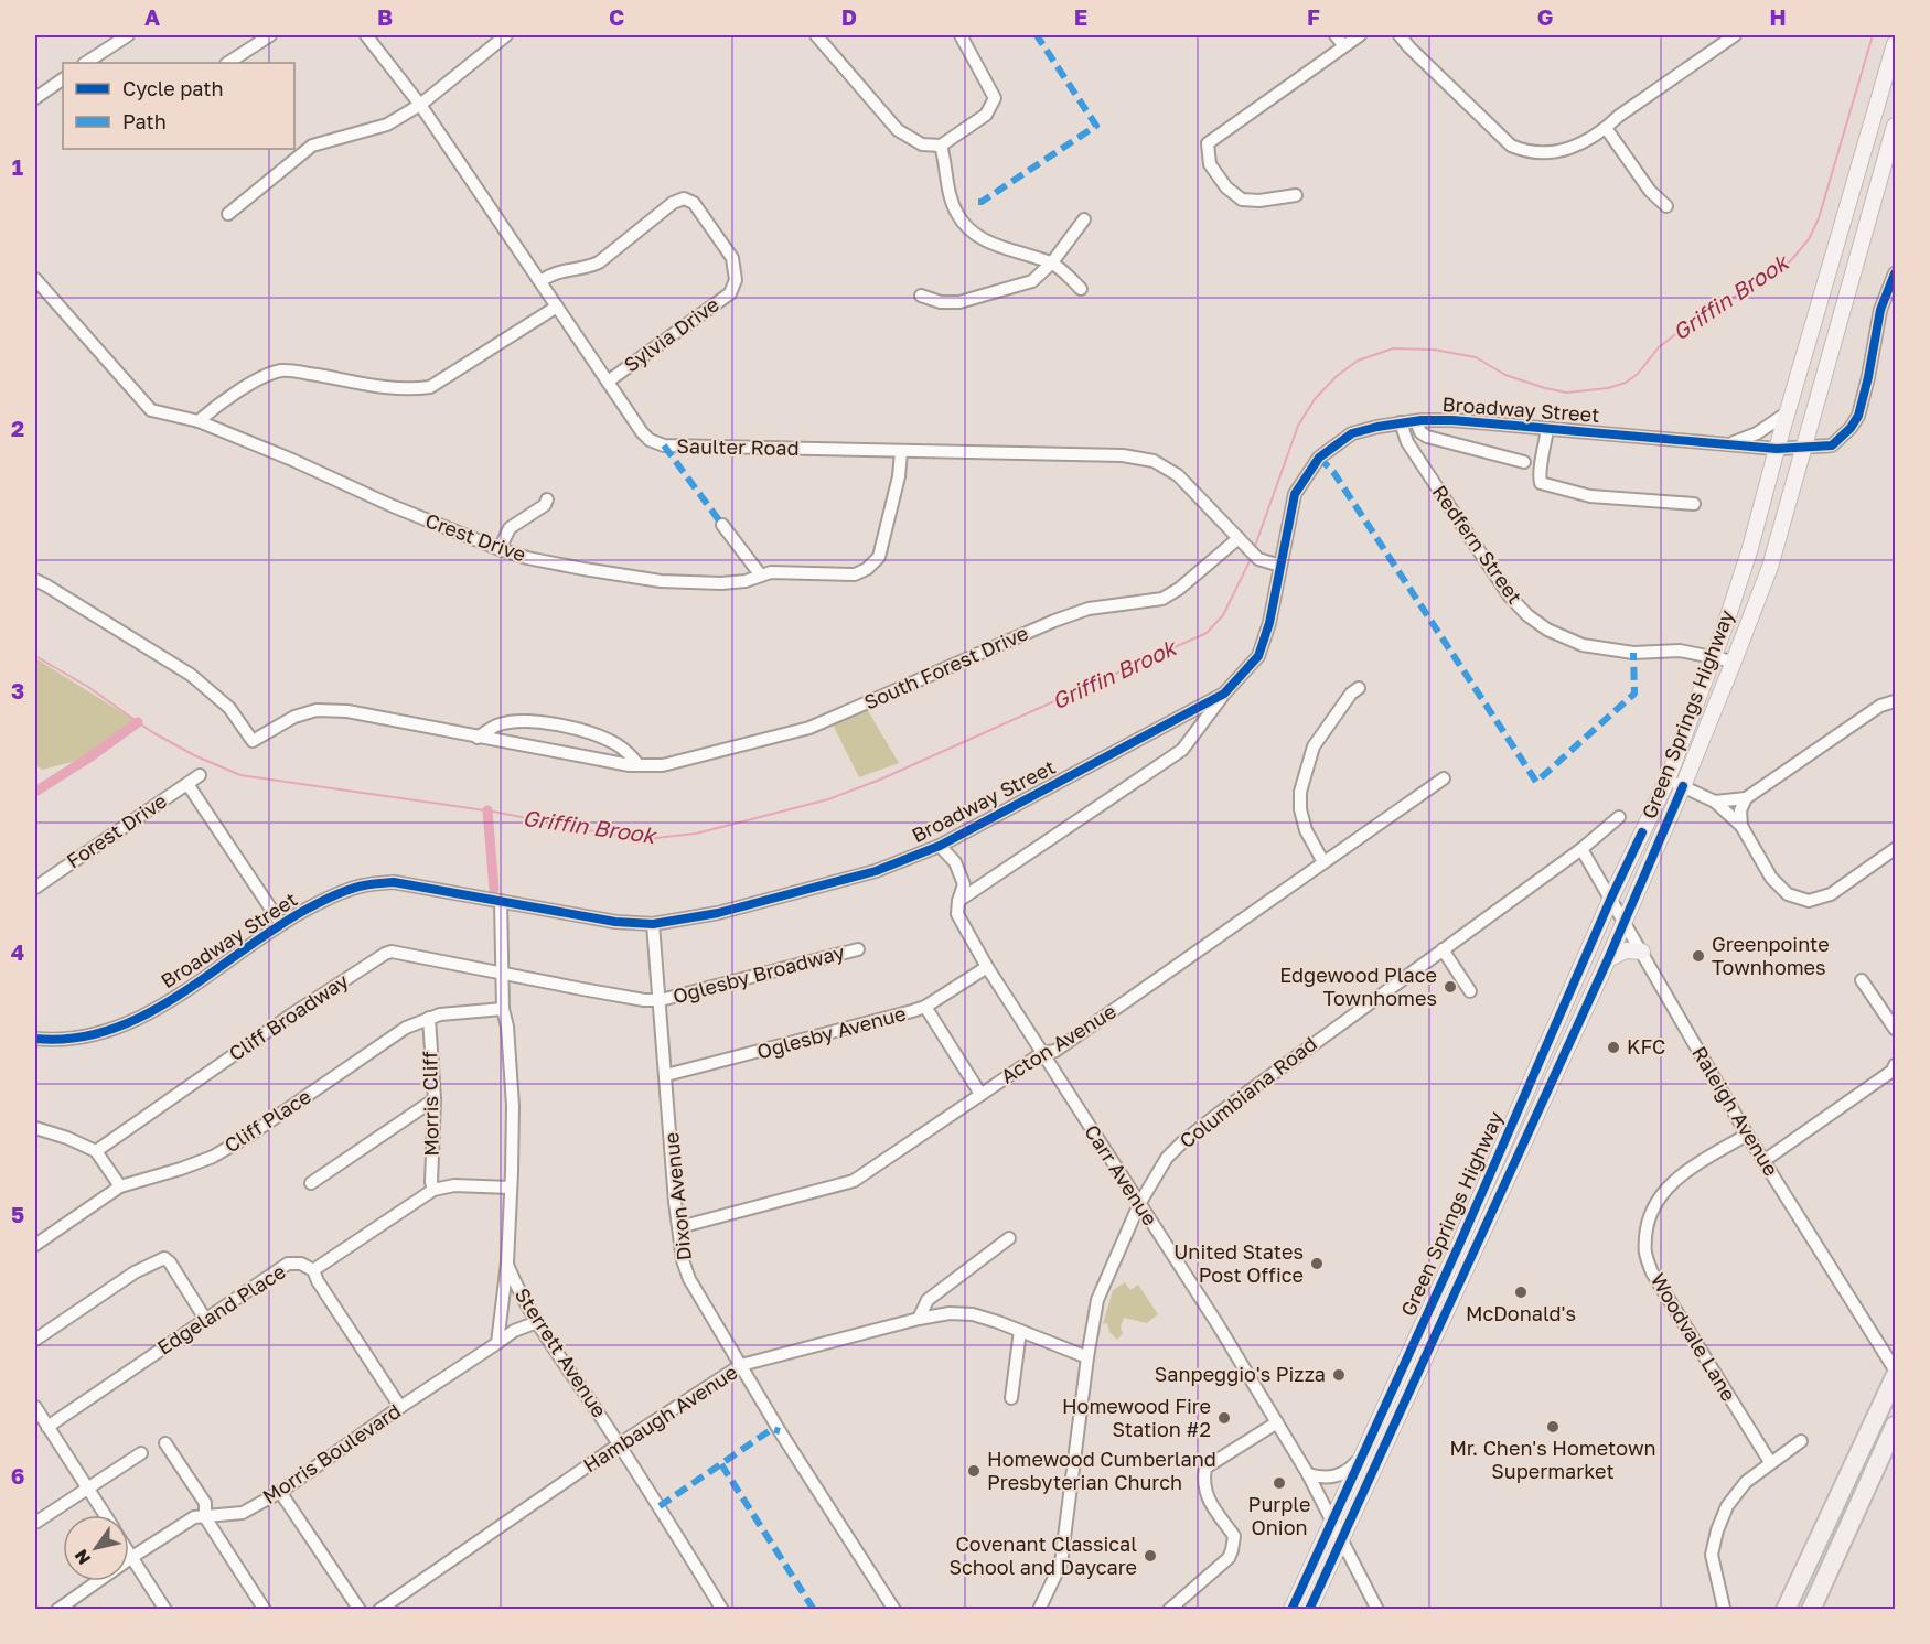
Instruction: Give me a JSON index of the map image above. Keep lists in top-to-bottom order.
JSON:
{
  "streets": {
    "main road": ["Green Springs Highway"],
    "street": [
      "Sylvia Drive",
      "Broadway Street",
      "Saulter Road",
      "Crest Drive",
      "Redfern Street",
      "South Forest Drive",
      "Forest Drive",
      "Oglesby Broadway",
      "Cliff Broadway",
      "Oglesby Avenue",
      "Acton Avenue",
      "Columbiana Road",
      "Morris Cliff",
      "Raleigh Avenue",
      "Cliff Place",
      "Carr Avenue",
      "Dixon Avenue",
      "Edgeland Place",
      "Woodvale Lane",
      "Sterrett Avenue",
      "Hambaugh Avenue",
      "Morris Boulevard"
    ]
  },
  "crossings": [
    ["Sylvia Drive", "Saulter Road"],
    ["Broadway Street", "Saulter Road"],
    ["Broadway Street", "Redfern Street"],
    ["Broadway Street", "Green Springs Highway"],
    ["Broadway Street", "Carr Avenue"],
    ["Broadway Street", "Dixon Avenue"],
    ["Saulter Road", "Crest Drive"],
    ["Saulter Road", "South Forest Drive"],
    ["Redfern Street", "Green Springs Highway"],
    ["Green Springs Highway", "Raleigh Avenue"],
    ["Green Springs Highway", "Carr Avenue"],
    ["Oglesby Broadway", "Cliff Broadway"],
    ["Oglesby Broadway", "Dixon Avenue"],
    ["Oglesby Avenue", "Carr Avenue"],
    ["Oglesby Avenue", "Dixon Avenue"],
    ["Acton Avenue", "Carr Avenue"],
    ["Acton Avenue", "Dixon Avenue"],
    ["Columbiana Road", "Raleigh Avenue"],
    ["Columbiana Road", "Carr Avenue"],
    ["Columbiana Road", "Hambaugh Avenue"],
    ["Morris Cliff", "Cliff Place"],
    ["Morris Cliff", "Edgeland Place"],
    ["Raleigh Avenue", "Woodvale Lane"],
    ["Dixon Avenue", "Hambaugh Avenue"],
    ["Sterrett Avenue", "Hambaugh Avenue"],
    ["Sterrett Avenue", "Morris Boulevard"]
  ],
  "water": ["Griffin Brook"],
  "places": [
    "Greenpointe Townhomes",
    "Edgewood Place Townhomes",
    "KFC",
    "United States Post Office",
    "McDonald's",
    "Sanpeggio's Pizza",
    "Homewood Fire Station #2",
    "Mr. Chen's Hometown Supermarket",
    "Homewood Cumberland Presbyterian Church",
    "Purple Onion",
    "Covenant Classical School and Daycare"
  ],
  "legend": ["Cycle path", "Path"],
  "north": "bottom left",
  "grid": {
    "columns": [
      "A",
      "B",
      "C",
      "D",
      "E",
      "F",
      "G",
      "H"
    ],
    "rows": [
      "1",
      "2",
      "3",
      "4",
      "5",
      "6"
    ]
  }
}
